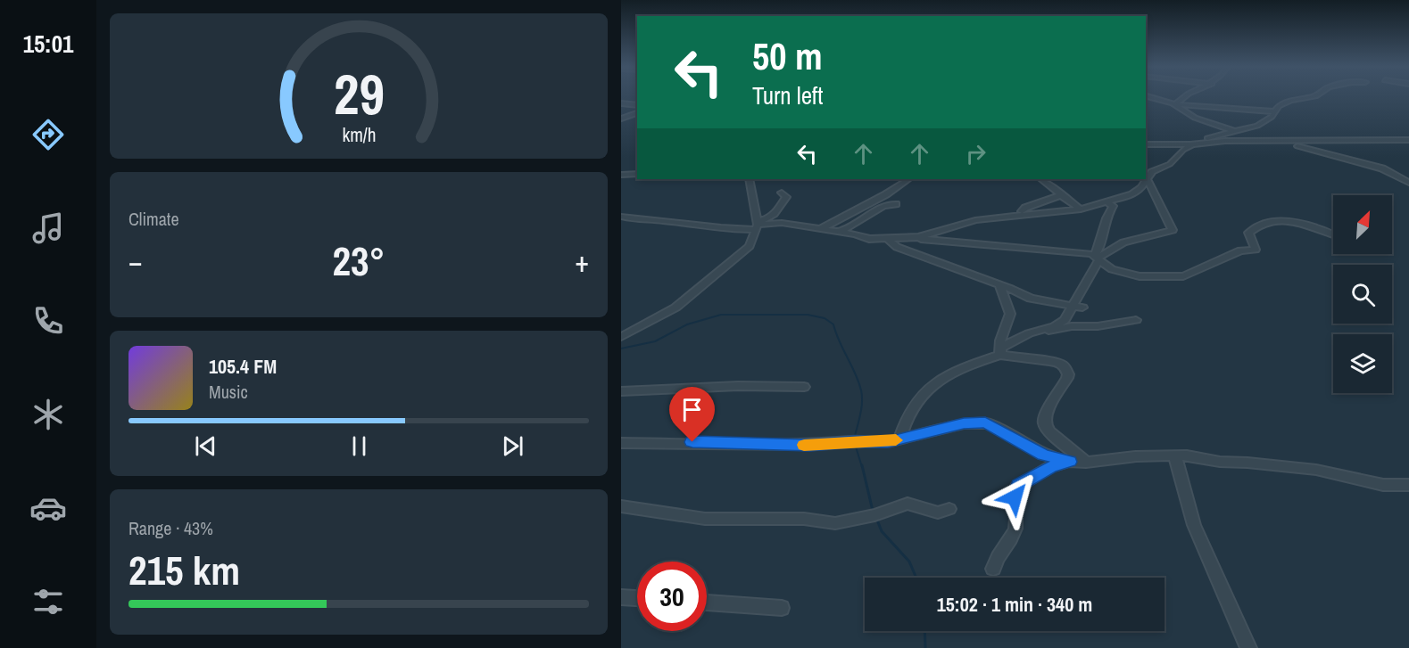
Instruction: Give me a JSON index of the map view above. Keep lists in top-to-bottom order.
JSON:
{
  "north": "top right",
  "page": {
    "tabs": "15:01",
    "turn": ["50 m", "Turn left"],
    "tile": [
      "Climate",
      ["Range · 43%", "215 km"]
    ],
    "heat": ["−", "23°", "+"],
    "song": ["105.4 FM", "Music"],
    "limit": "30",
    "trip": "15:02 · 1 min · 340 m",
    "gauge": ["29", "km/h"]
  }
}
